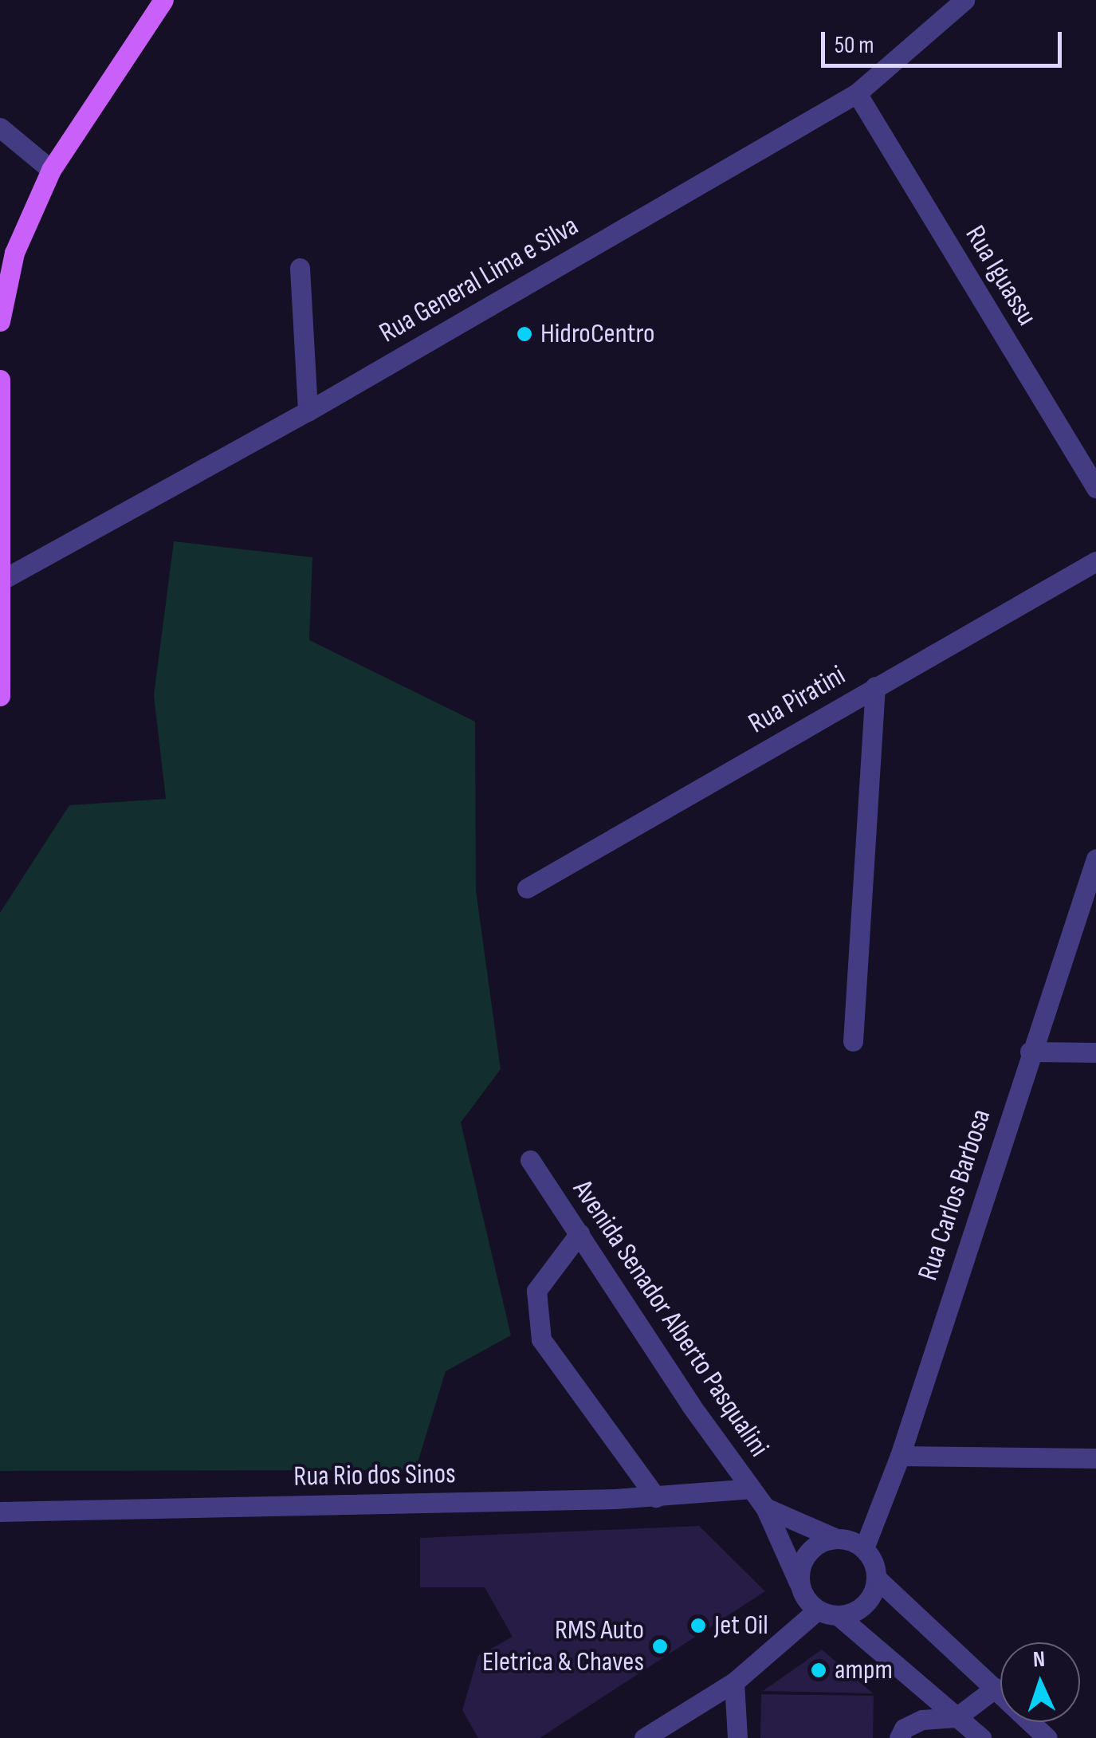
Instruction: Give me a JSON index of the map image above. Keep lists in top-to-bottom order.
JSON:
{
  "streets": {
    "street": [
      "Rua Iguassu",
      "Rua General Lima e Silva",
      "Rua Piratini",
      "Rua Carlos Barbosa",
      "Avenida Senador Alberto Pasqualini",
      "Rua Rio dos Sinos"
    ]
  },
  "crossings": [
    ["Rua Iguassu", "Rua General Lima e Silva"],
    ["Rua Carlos Barbosa", "Avenida Senador Alberto Pasqualini"],
    ["Avenida Senador Alberto Pasqualini", "Rua Rio dos Sinos"]
  ],
  "places": [
    "HidroCentro",
    "Jet Oil",
    "RMS Auto Eletrica & Chaves",
    "ampm"
  ],
  "scale_bar": "50 m",
  "north": "top"
}
